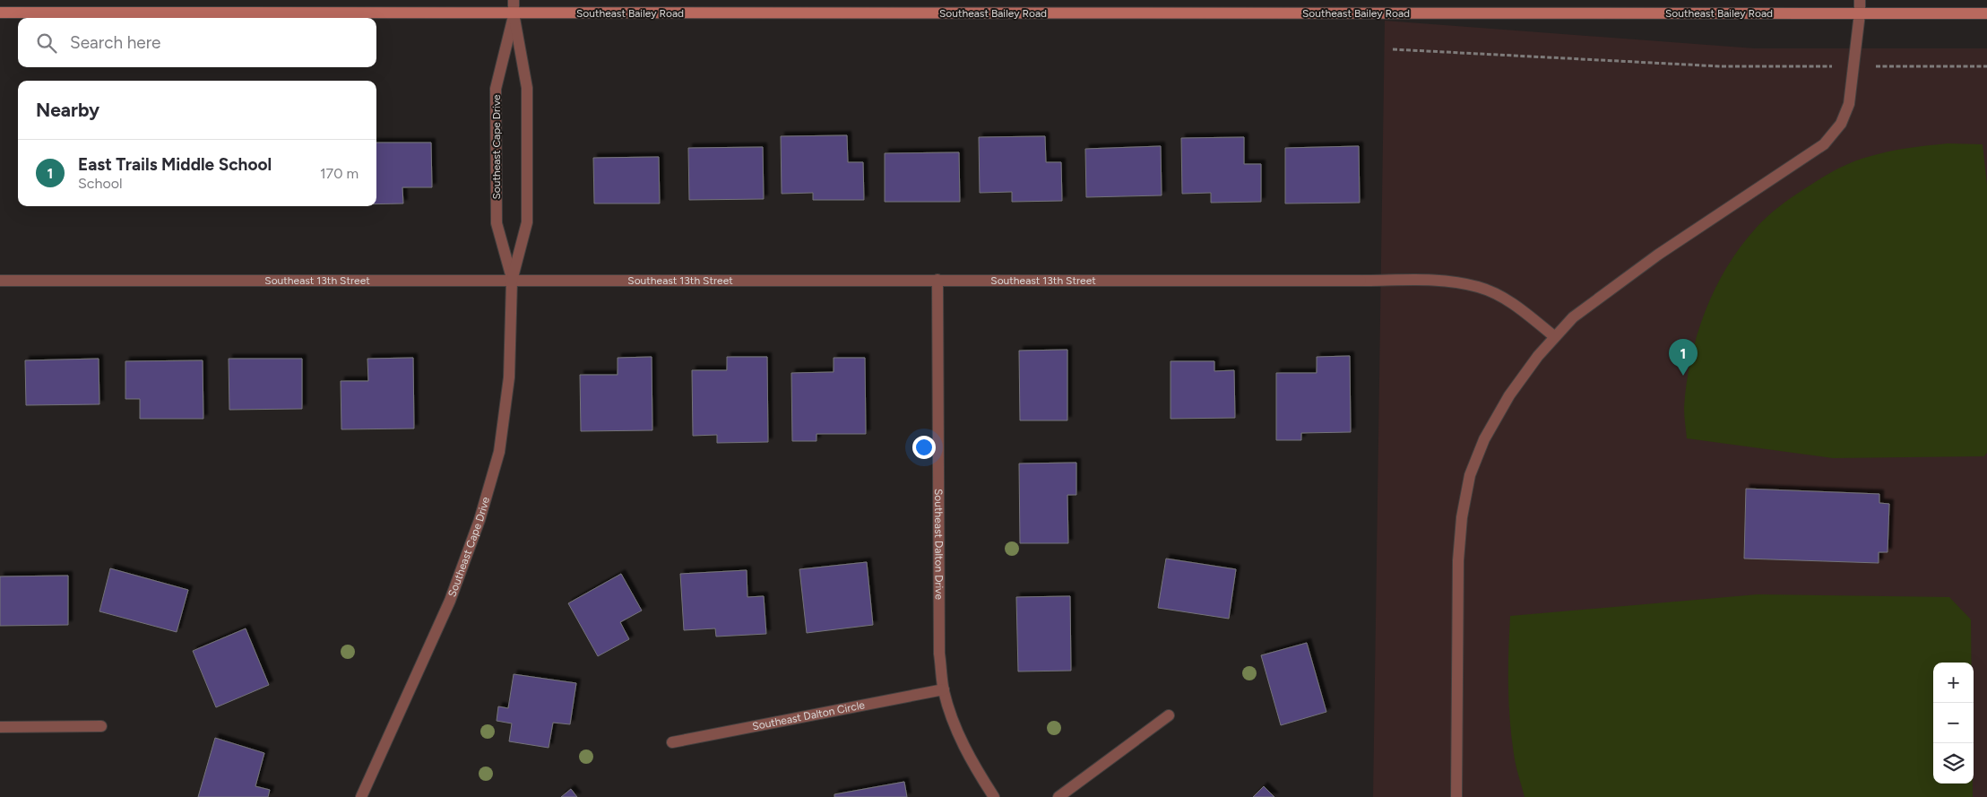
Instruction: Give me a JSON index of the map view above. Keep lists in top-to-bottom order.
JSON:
{
  "streets": {
    "main road": ["Southeast Bailey Road"],
    "street": [
      "Southeast Cape Drive",
      "Southeast 13th Street",
      "Southeast Dalton Drive",
      "Southeast Dalton Circle"
    ]
  },
  "crossings": [
    ["Southeast Bailey Road", "Southeast Cape Drive"],
    ["Southeast Cape Drive", "Southeast 13th Street"],
    ["Southeast 13th Street", "Southeast Dalton Drive"],
    ["Southeast Dalton Drive", "Southeast Dalton Circle"]
  ],
  "page": {
    "search": "Search here",
    "heading": "Nearby",
    "list": [
      {
        "mark": "1",
        "name": "East Trails Middle School",
        "note": "School",
        "value": "170 m"
      }
    ],
    "pins": "1",
    "map_buttons": ["+", "−"]
  }
}
